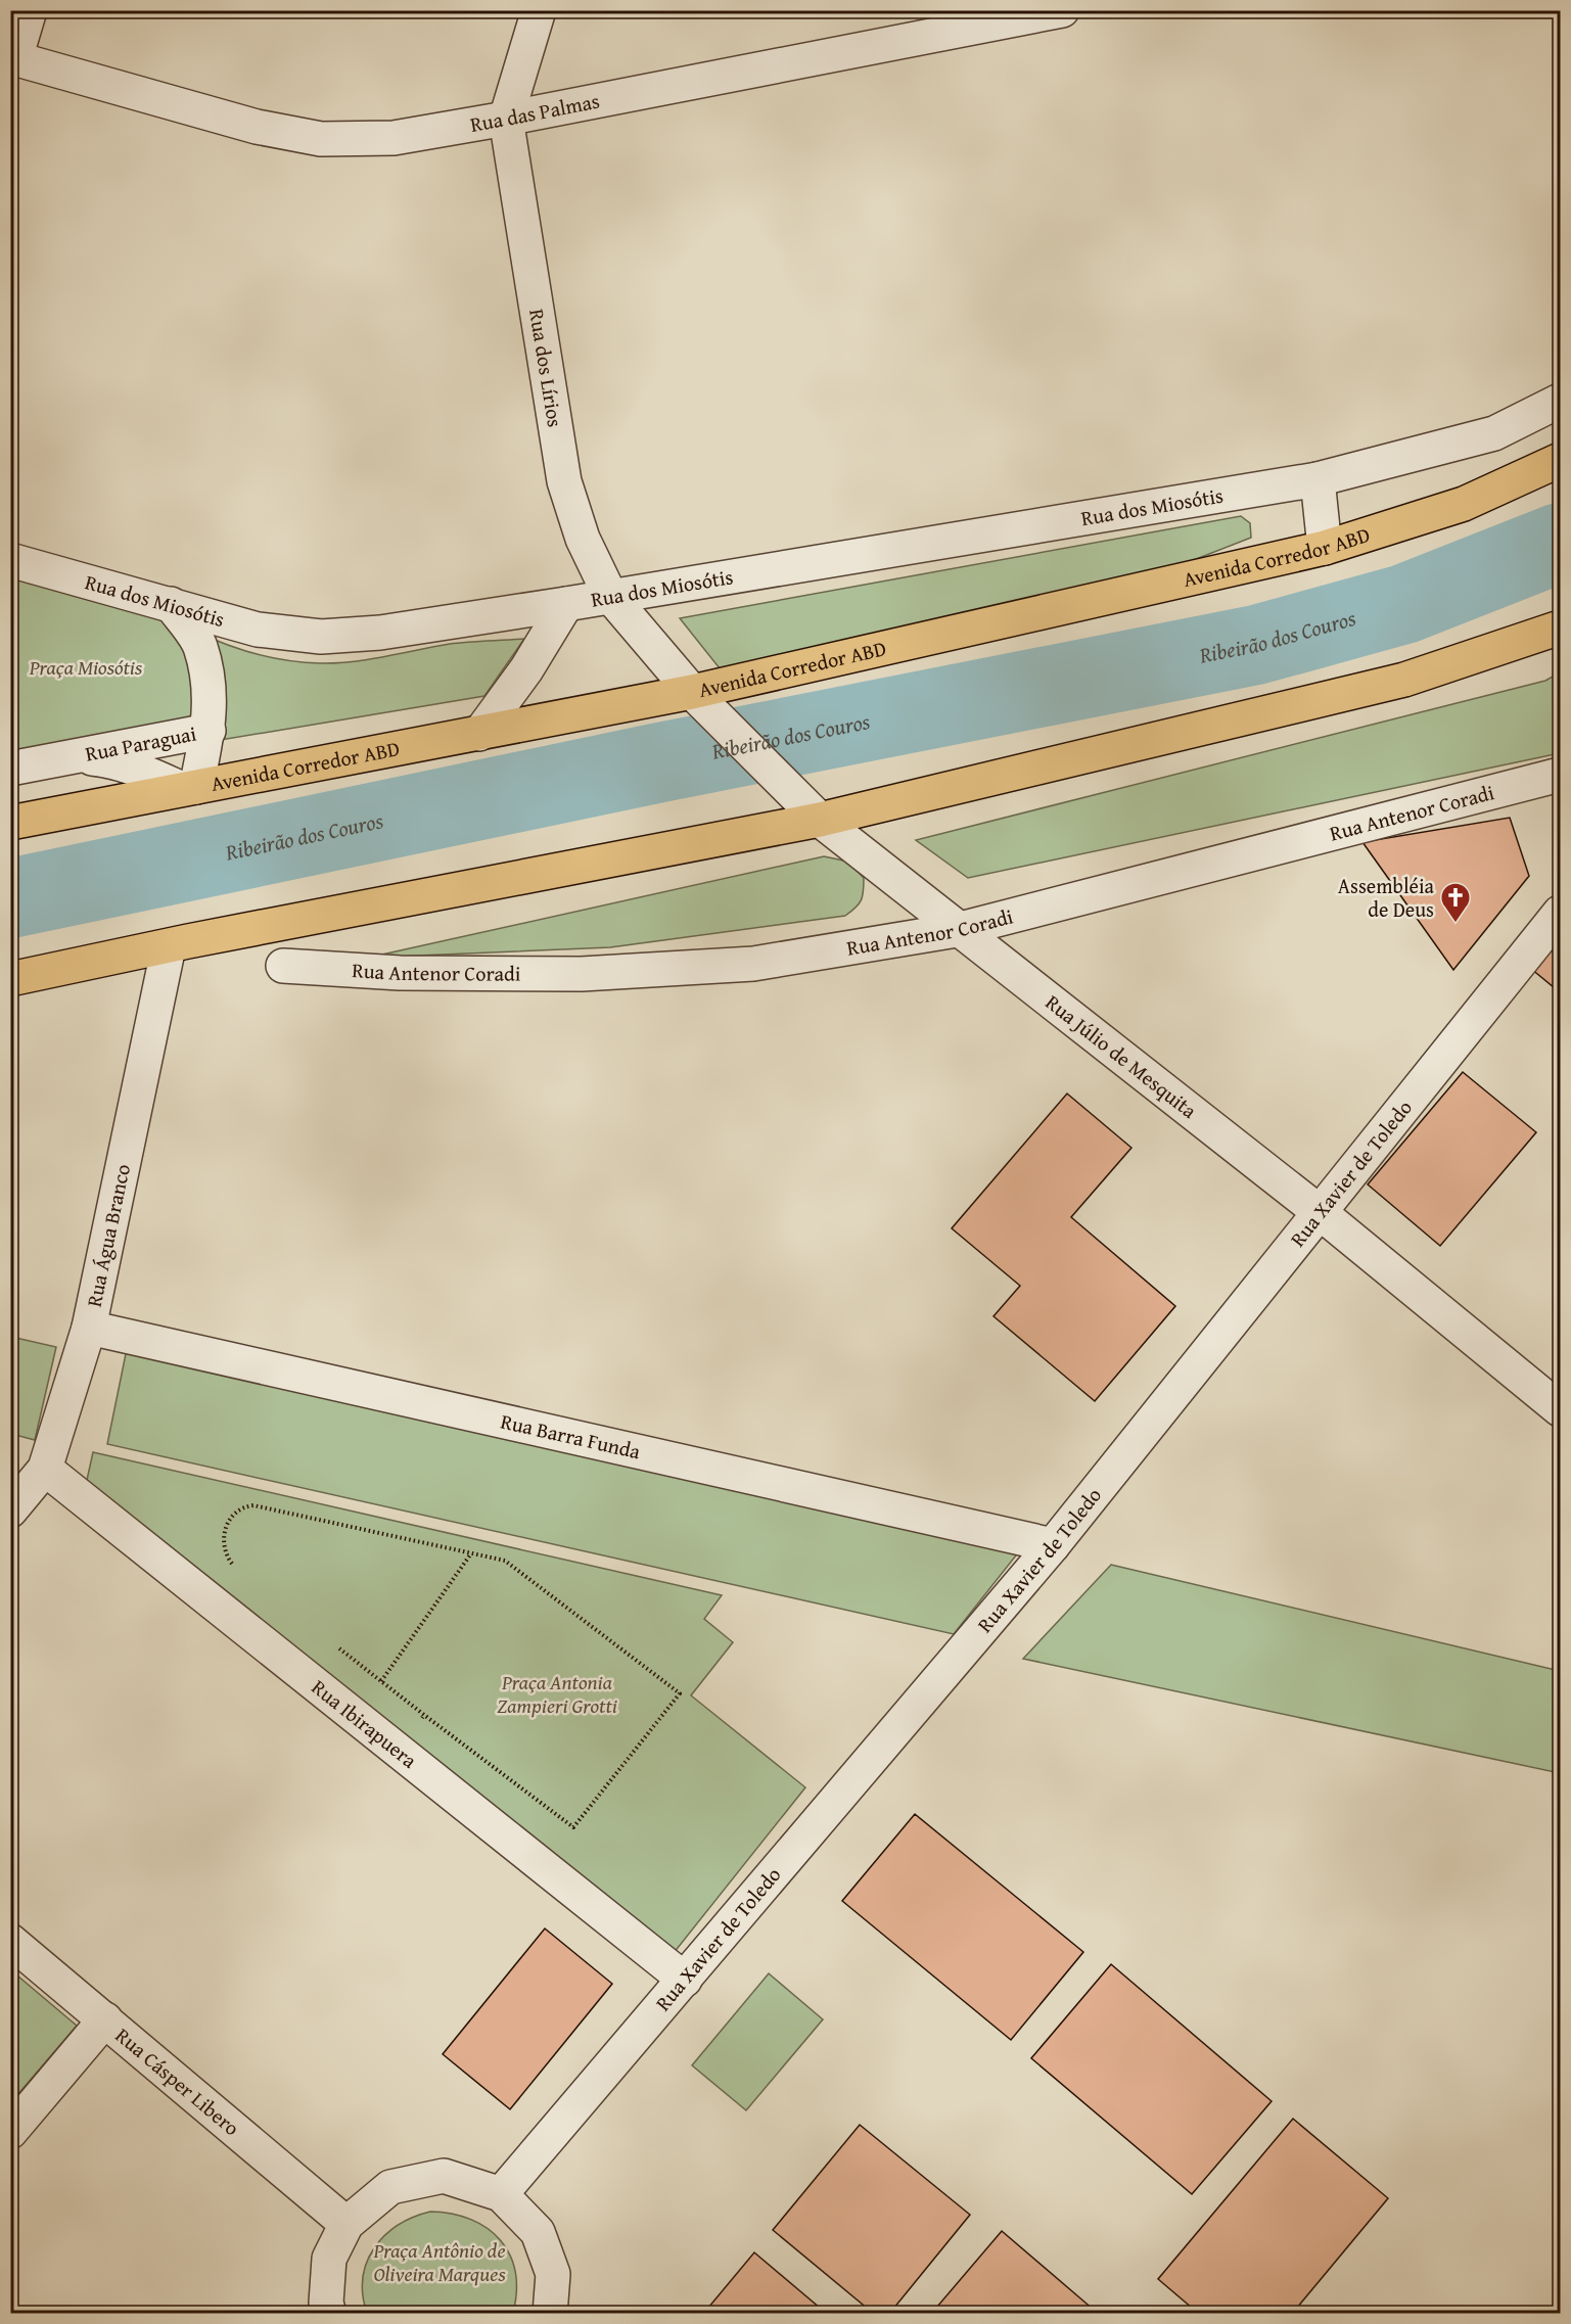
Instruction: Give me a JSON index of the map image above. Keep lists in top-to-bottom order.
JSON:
{
  "streets": {
    "highway": ["Avenida Corredor ABD"],
    "street": [
      "Rua das Palmas",
      "Rua dos Lírios",
      "Rua dos Miosótis",
      "Rua Paraguai",
      "Rua Antenor Coradi",
      "Rua Júlio de Mesquita",
      "Rua Xavier de Toledo",
      "Rua Água Branco",
      "Rua Barra Funda",
      "Rua Ibirapuera",
      "Rua Cásper Libero"
    ]
  },
  "crossings": [
    ["Rua das Palmas", "Rua dos Lírios"],
    ["Rua dos Lírios", "Rua dos Miosótis"],
    ["Rua dos Lírios", "Avenida Corredor ABD"],
    ["Rua dos Lírios", "Rua Júlio de Mesquita"],
    ["Rua dos Miosótis", "Rua Paraguai"],
    ["Avenida Corredor ABD", "Rua Paraguai"],
    ["Avenida Corredor ABD", "Rua Júlio de Mesquita"],
    ["Rua Antenor Coradi", "Rua Júlio de Mesquita"],
    ["Rua Júlio de Mesquita", "Rua Xavier de Toledo"],
    ["Rua Xavier de Toledo", "Rua Barra Funda"],
    ["Rua Xavier de Toledo", "Rua Ibirapuera"],
    ["Rua Água Branco", "Rua Barra Funda"],
    ["Rua Água Branco", "Rua Ibirapuera"]
  ],
  "water": ["Ribeirão dos Couros"],
  "parks": ["Praça Miosótis", "Praça Antonia Zampieri Grotti", "Praça Antônio de Oliveira Marques"],
  "places": {
    "church": ["Assembléia de Deus"]
  }
}
